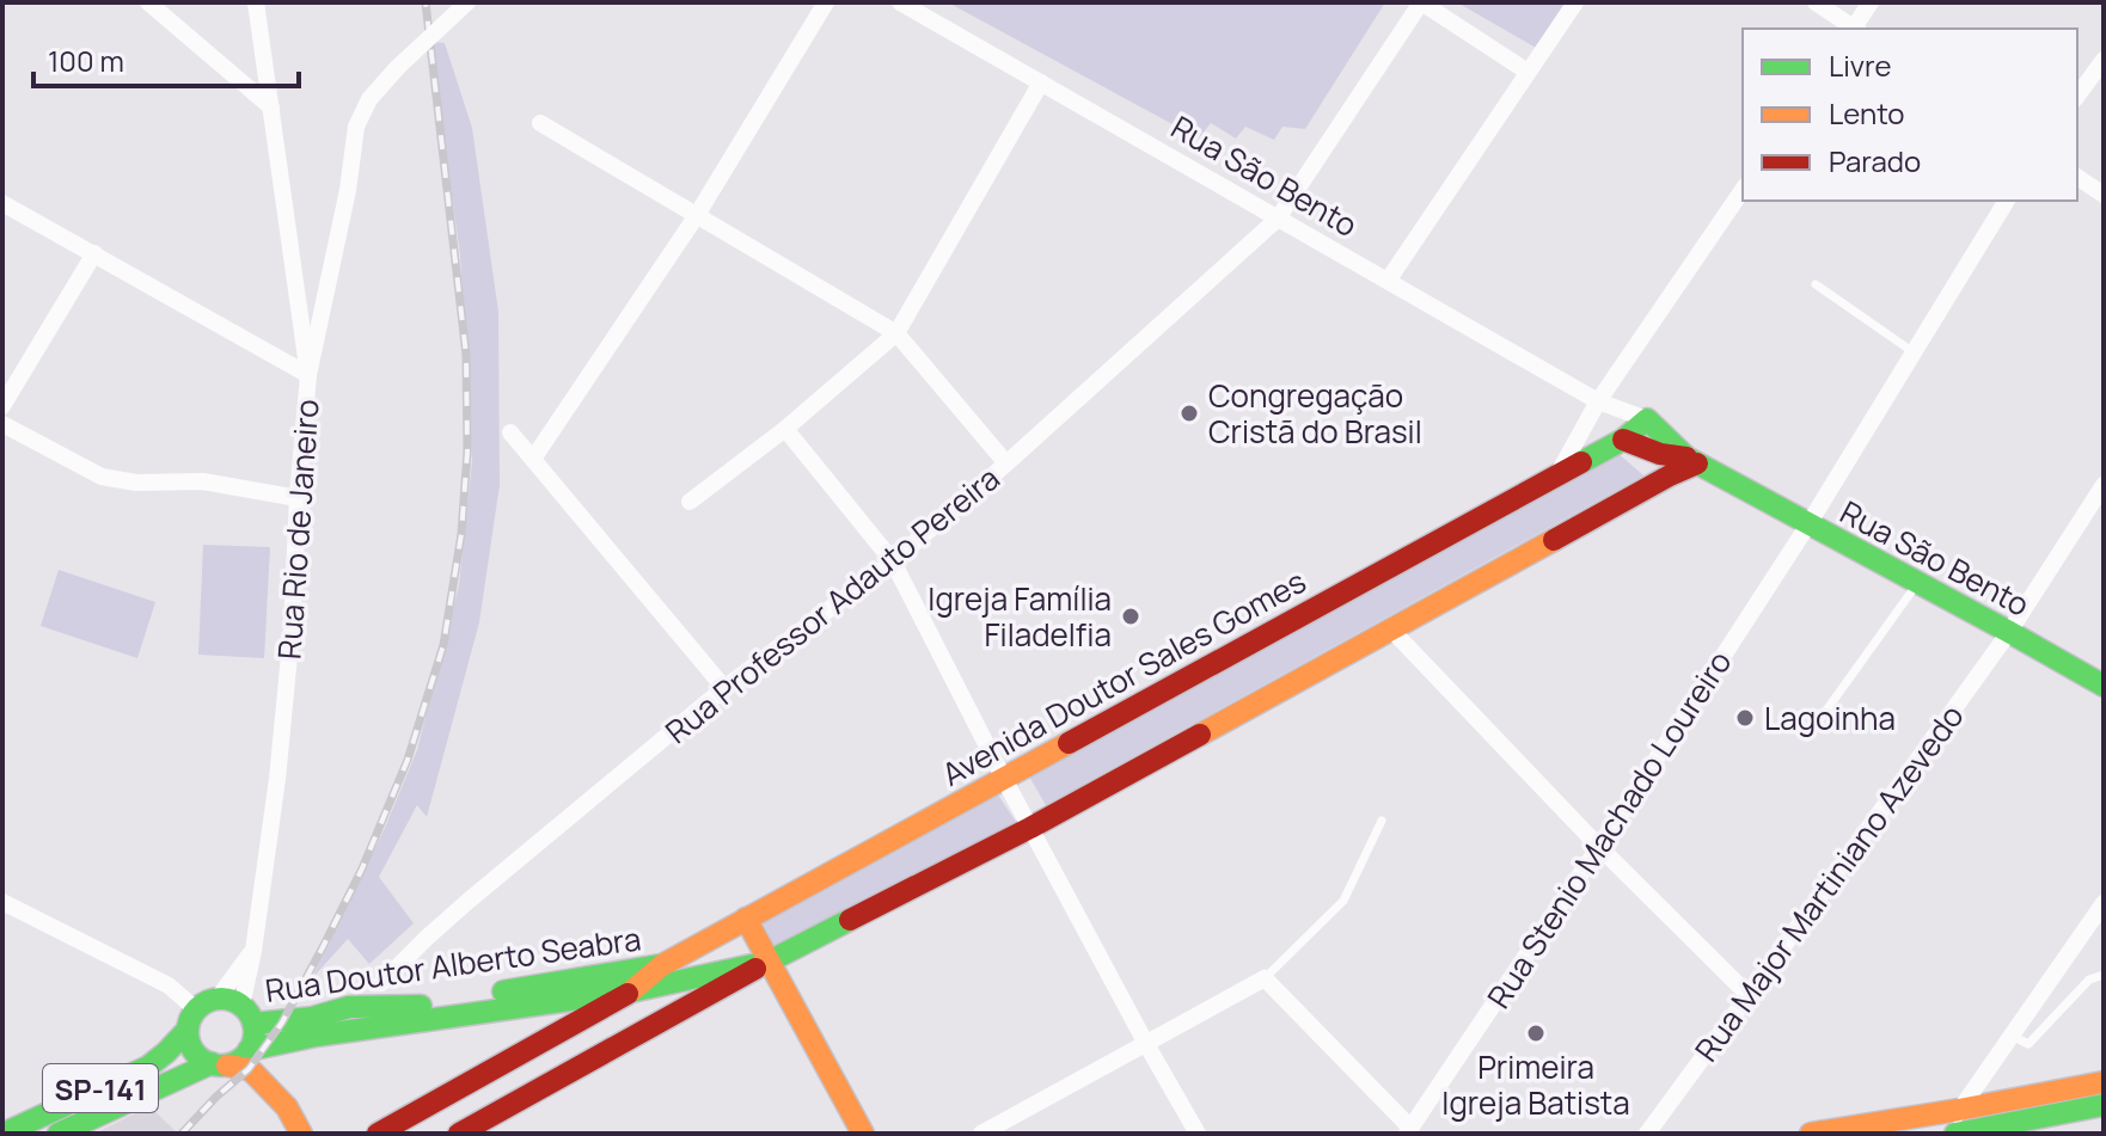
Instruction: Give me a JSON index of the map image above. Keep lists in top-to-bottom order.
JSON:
{
  "streets": {
    "main road": [
      "Rua São Bento",
      "Avenida Doutor Sales Gomes",
      "Rua Doutor Alberto Seabra",
      "SP-141"
    ],
    "street": [
      "Rua Rio de Janeiro",
      "Rua Professor Adauto Pereira",
      "Rua Stenio Machado Loureiro",
      "Rua Major Martiniano Azevedo"
    ]
  },
  "crossings": [
    ["Rua São Bento", "Rua Professor Adauto Pereira"],
    ["Rua São Bento", "Avenida Doutor Sales Gomes"],
    ["Rua São Bento", "Rua Stenio Machado Loureiro"],
    ["Rua São Bento", "Rua Major Martiniano Azevedo"],
    ["Rua Rio de Janeiro", "Rua Doutor Alberto Seabra"],
    ["Rua Rio de Janeiro", "SP-141"],
    ["Avenida Doutor Sales Gomes", "Rua Doutor Alberto Seabra"],
    ["Rua Doutor Alberto Seabra", "SP-141"]
  ],
  "places": [
    "Congregação Cristã do Brasil",
    "Igreja Família Filadelfia",
    "Lagoinha",
    "Primeira Igreja Batista"
  ],
  "legend": ["Livre", "Lento", "Parado"],
  "scale_bar": "100 m"
}
